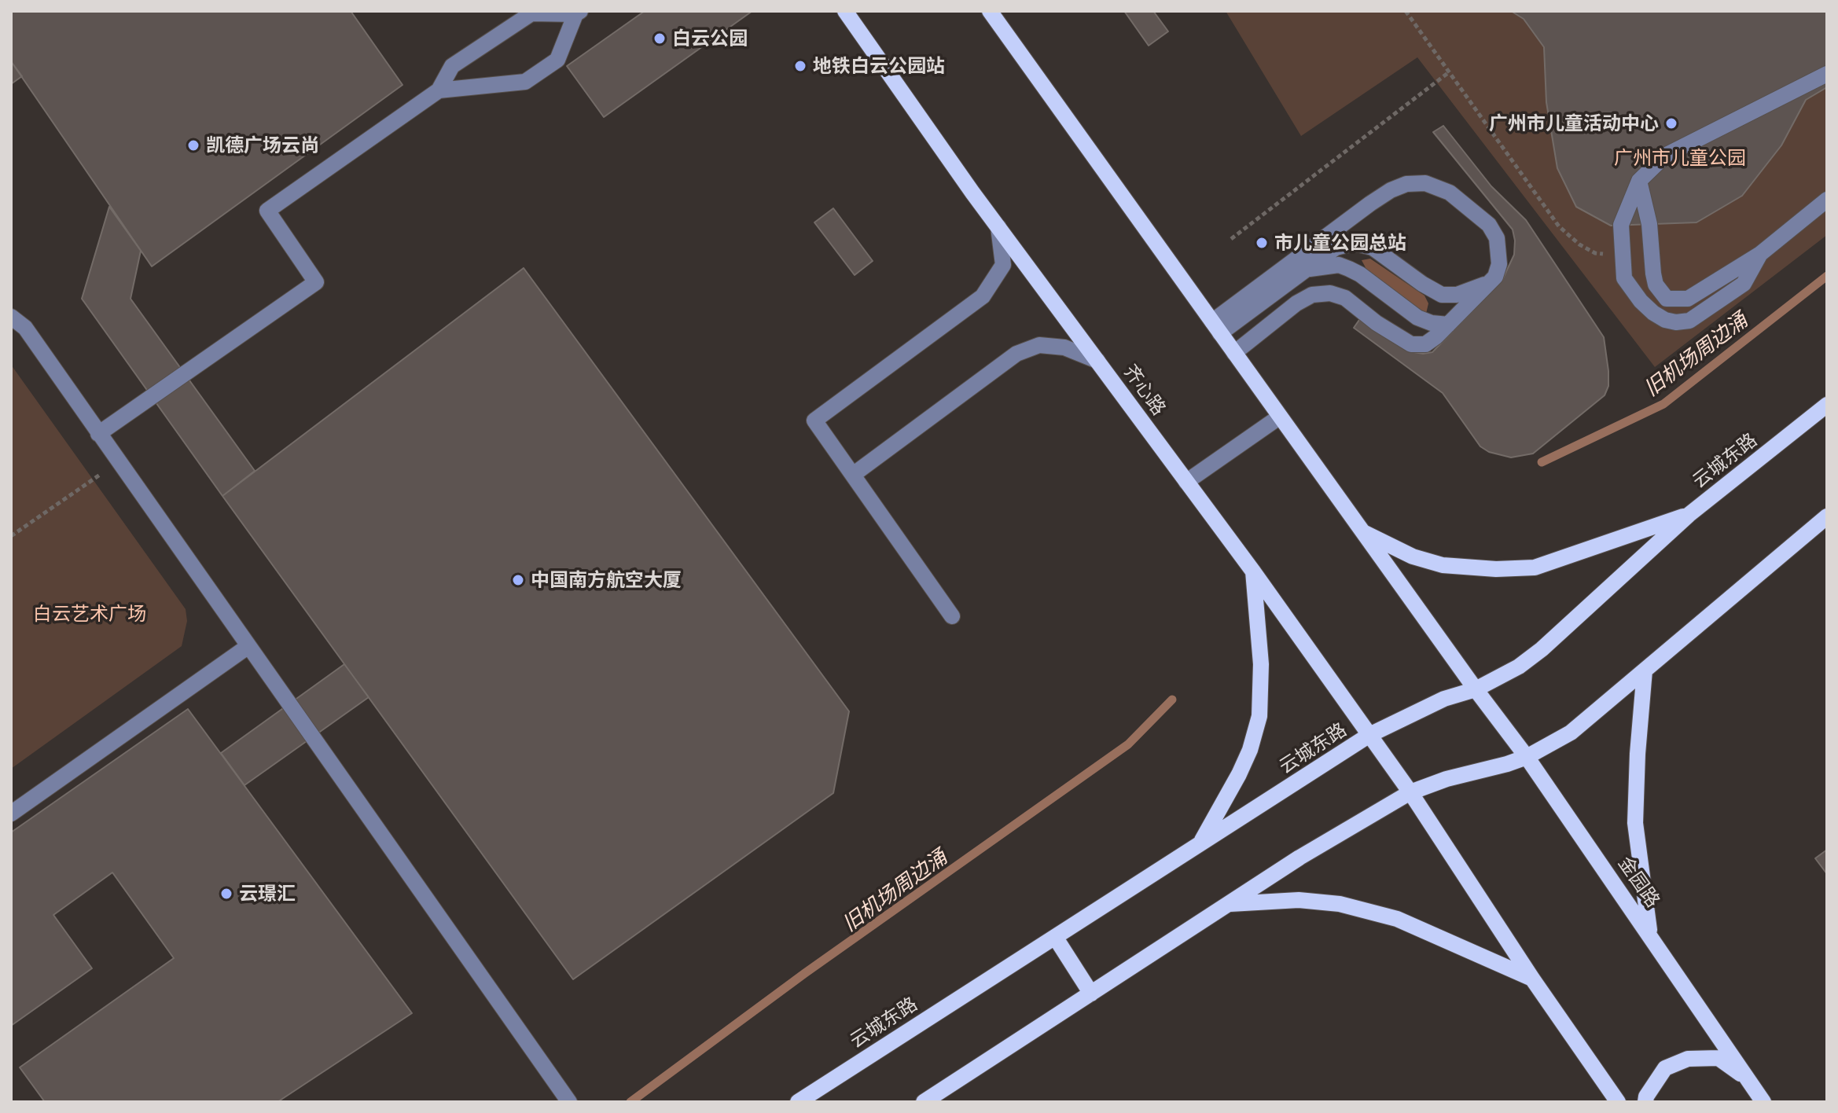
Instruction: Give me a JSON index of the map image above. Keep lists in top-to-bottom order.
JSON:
{
  "streets": {
    "main road": ["齐心路", "云城东路", "金园路"]
  },
  "crossings": [
    ["齐心路", "云城东路"],
    ["云城东路", "金园路"]
  ],
  "water": ["旧机场周边涌"],
  "parks": ["广州市儿童公园", "白云艺术广场"],
  "places": [
    "白云公园",
    "地铁白云公园站",
    "广州市儿童活动中心",
    "凯德广场云尚",
    "市儿童公园总站",
    "中国南方航空大厦",
    "云璟汇"
  ]
}
